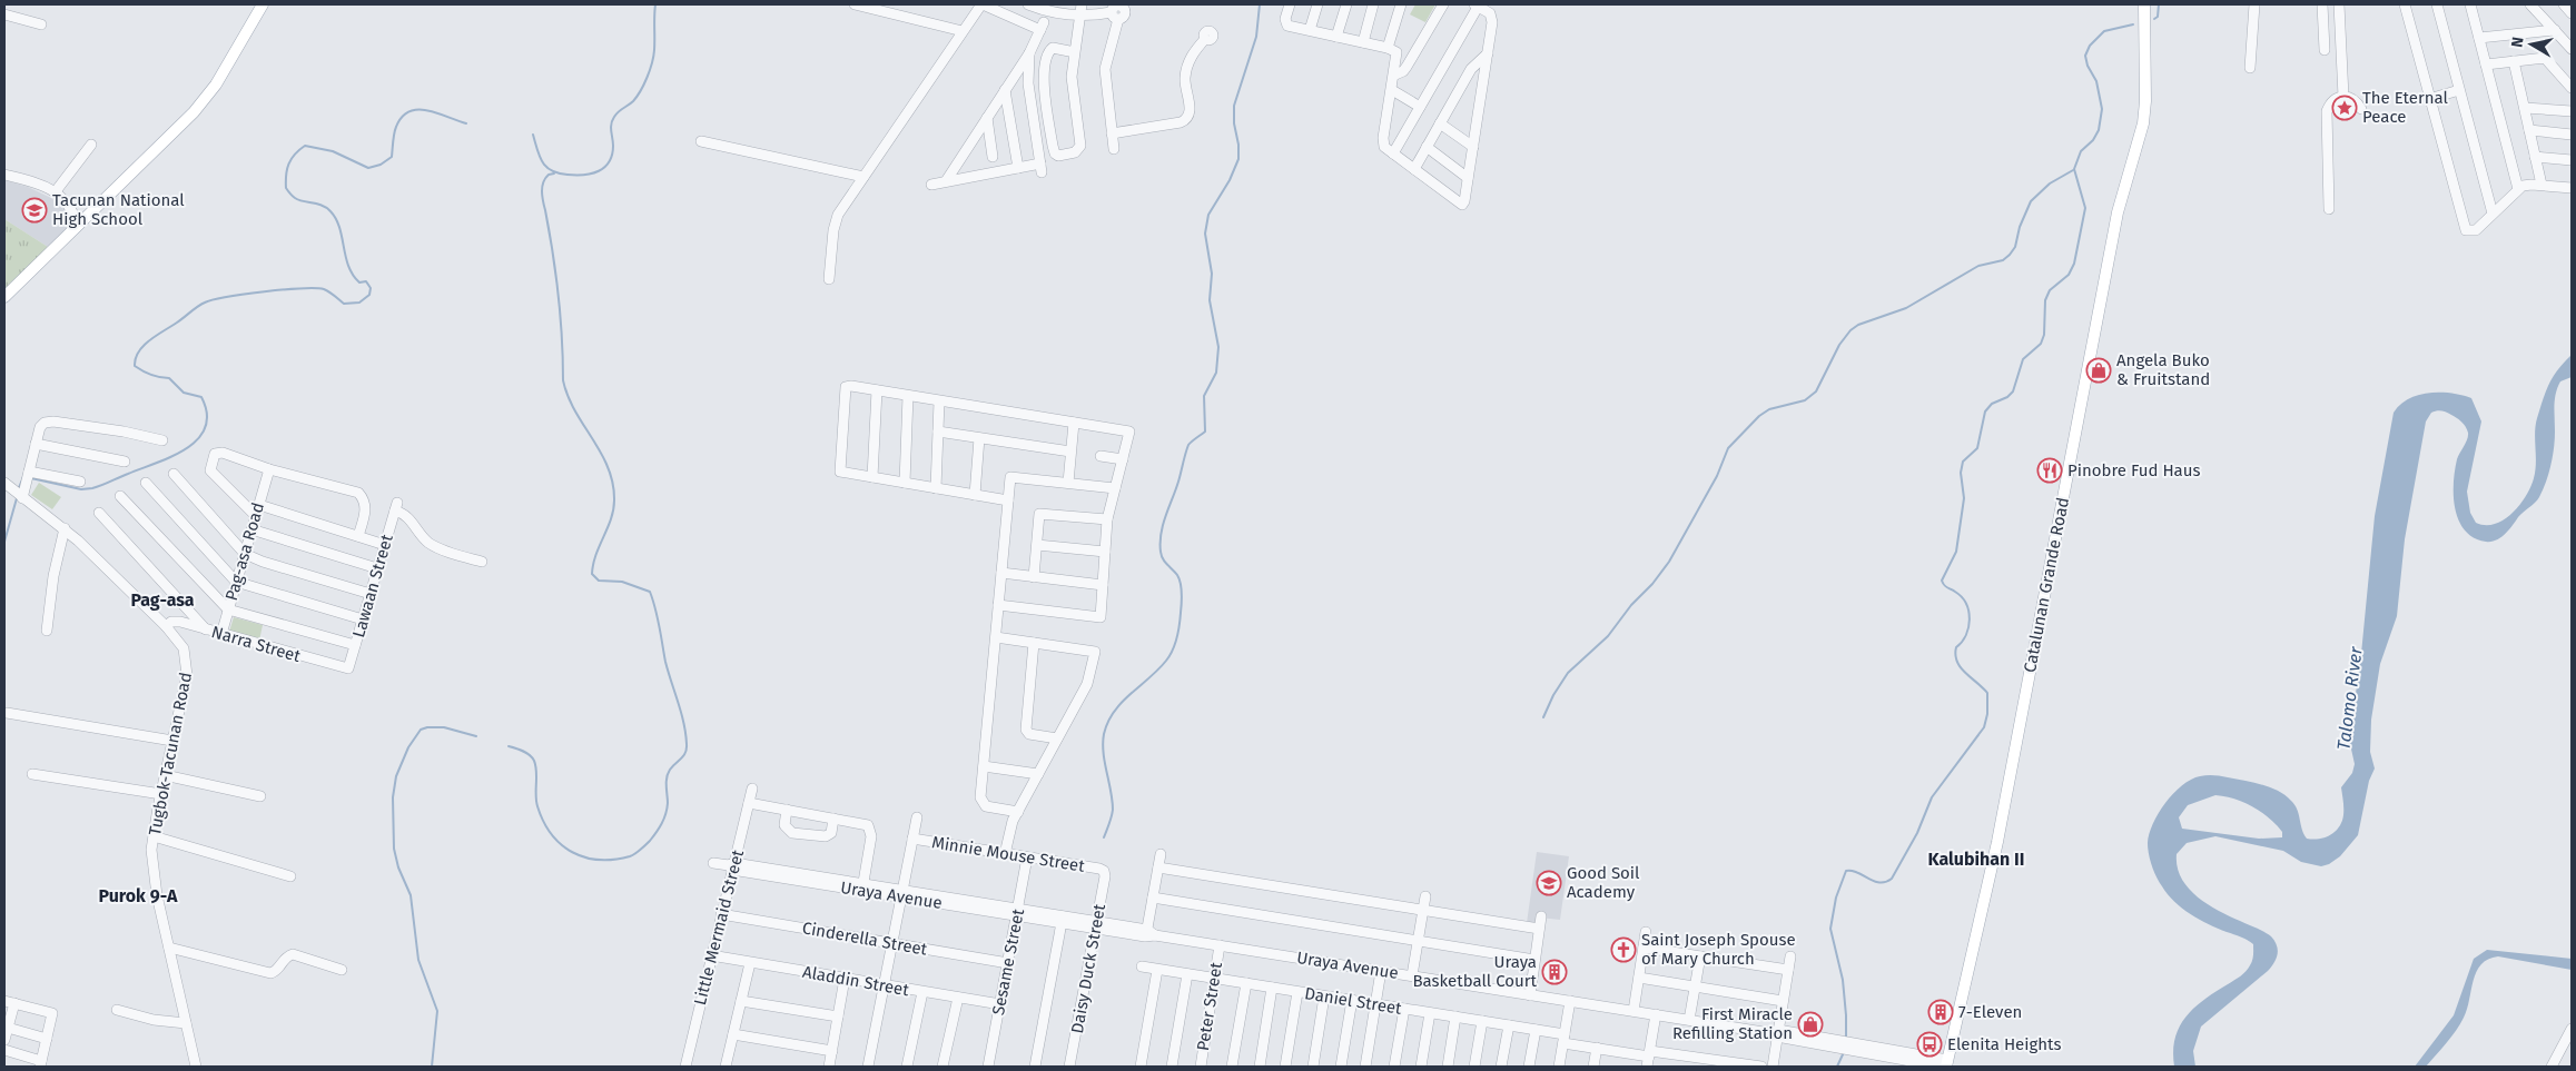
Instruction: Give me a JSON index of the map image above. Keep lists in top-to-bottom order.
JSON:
{
  "streets": {
    "main road": ["Catalunan Grande Road"],
    "street": [
      "Pag-asa Road",
      "Lawaan Street",
      "Narra Street",
      "Tugbok-Tacunan Road",
      "Minnie Mouse Street",
      "Uraya Avenue",
      "Little Mermaid Street",
      "Cinderella Street",
      "Sesame Street",
      "Daisy Duck Street",
      "Aladdin Street",
      "Daniel Street",
      "Peter Street"
    ]
  },
  "crossings": [
    ["Pag-asa Road", "Narra Street"],
    ["Catalunan Grande Road", "Uraya Avenue"],
    ["Lawaan Street", "Narra Street"],
    ["Narra Street", "Tugbok-Tacunan Road"],
    ["Minnie Mouse Street", "Sesame Street"],
    ["Minnie Mouse Street", "Daisy Duck Street"],
    ["Uraya Avenue", "Little Mermaid Street"],
    ["Uraya Avenue", "Sesame Street"],
    ["Uraya Avenue", "Daisy Duck Street"],
    ["Uraya Avenue", "Peter Street"],
    ["Little Mermaid Street", "Cinderella Street"],
    ["Little Mermaid Street", "Aladdin Street"],
    ["Cinderella Street", "Sesame Street"],
    ["Sesame Street", "Aladdin Street"],
    ["Daniel Street", "Peter Street"]
  ],
  "districts": ["Pag-asa", "Kalubihan II", "Purok 9-A"],
  "water": ["Talomo River"],
  "places": {
    "place": ["The Eternal Peace"],
    "school or university": ["Tacunan National High School", "Good Soil Academy"],
    "shop": ["Angela Buko & Fruitstand", "First Miracle Refilling Station"],
    "restaurant": ["Pinobre Fud Haus"],
    "church": ["Saint Joseph Spouse of Mary Church"],
    "building": ["Uraya Basketball Court", "7-Eleven"],
    "bus stop": ["Elenita Heights"]
  },
  "north": "left"
}
